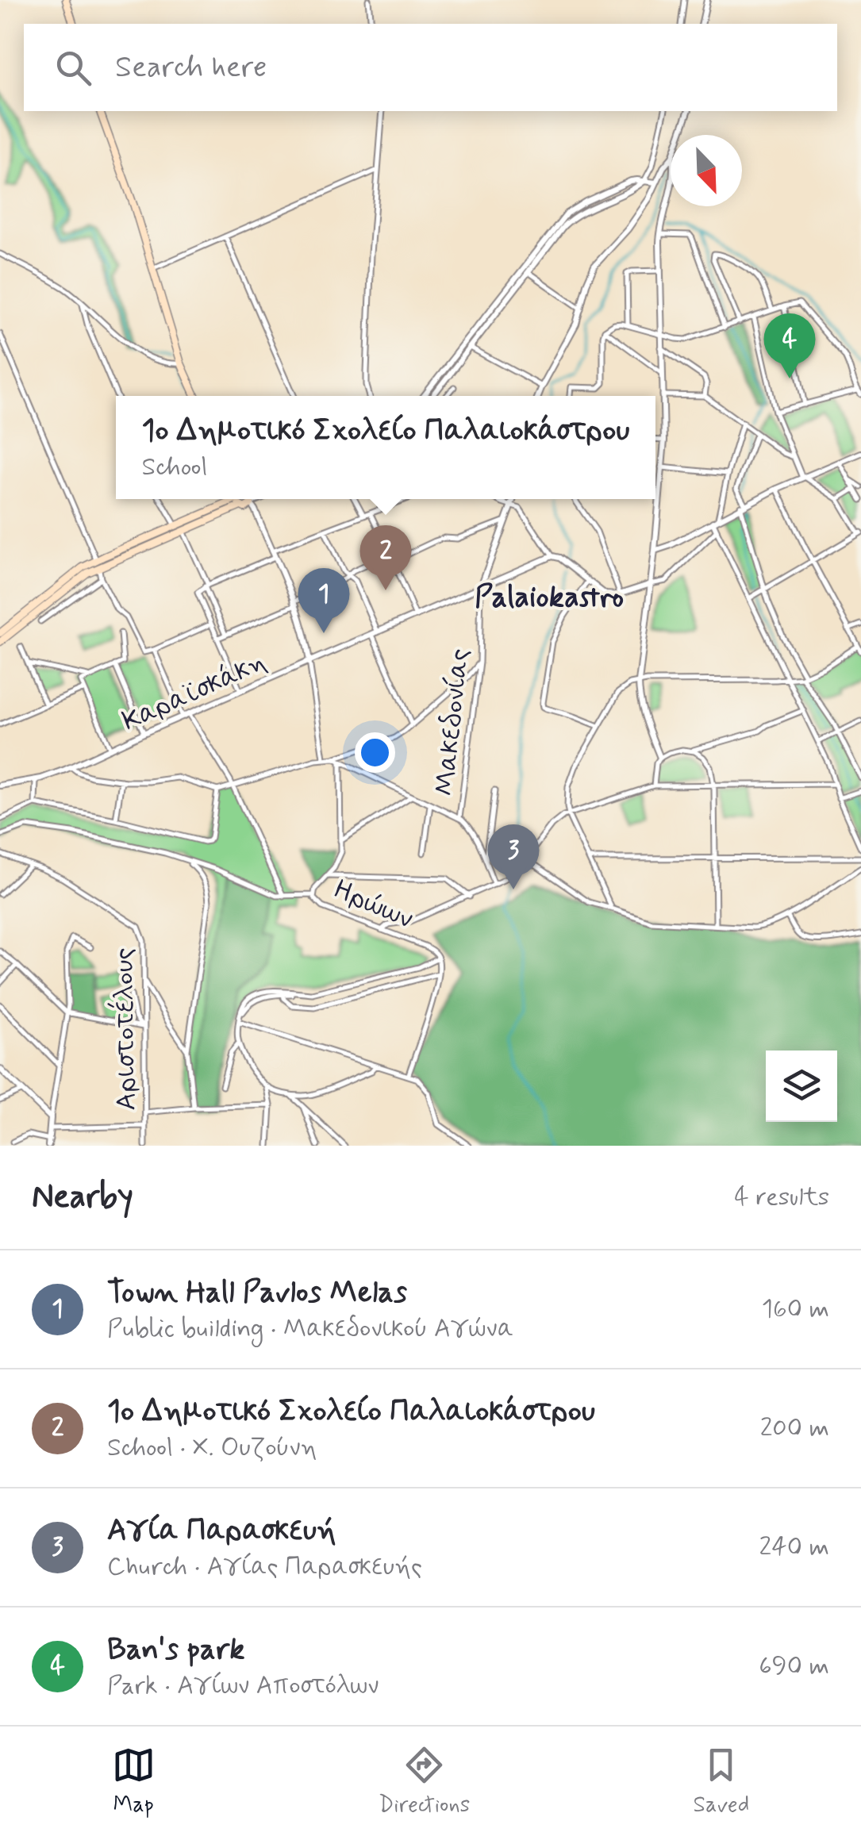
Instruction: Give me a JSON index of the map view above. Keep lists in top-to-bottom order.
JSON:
{
  "streets": {
    "street": [
      "Καραϊσκάκη",
      "Μακεδονίας",
      "Ηρώων",
      "Αριστοτέλους"
    ]
  },
  "crossings": [
    ["Καραϊσκάκη", "Μακεδονίας"]
  ],
  "districts": ["Palaiokastro"],
  "north": "bottom right",
  "page": {
    "search": "Search here",
    "pins": [
      "4",
      "2",
      "1",
      "3"
    ],
    "popup": ["1ο Δημοτικό Σχολείο Παλαιοκάστρου", "School"],
    "heading": ["Nearby", "4 results"],
    "list": [
      {
        "mark": "1",
        "name": "Town Hall Pavlos Melas",
        "note": "Public building · Μακεδονικού Αγώνα",
        "value": "160 m"
      },
      {
        "mark": "2",
        "name": "1ο Δημοτικό Σχολείο Παλαιοκάστρου",
        "note": "School · Χ. Ουζούνη",
        "value": "200 m"
      },
      {
        "mark": "3",
        "name": "Αγία Παρασκευή",
        "note": "Church · Αγίας Παρασκευής",
        "value": "240 m"
      },
      {
        "mark": "4",
        "name": "Ban's park",
        "note": "Park · Αγίων Αποστόλων",
        "value": "690 m"
      }
    ],
    "nav": ["Map", "Directions", "Saved"]
  }
}
